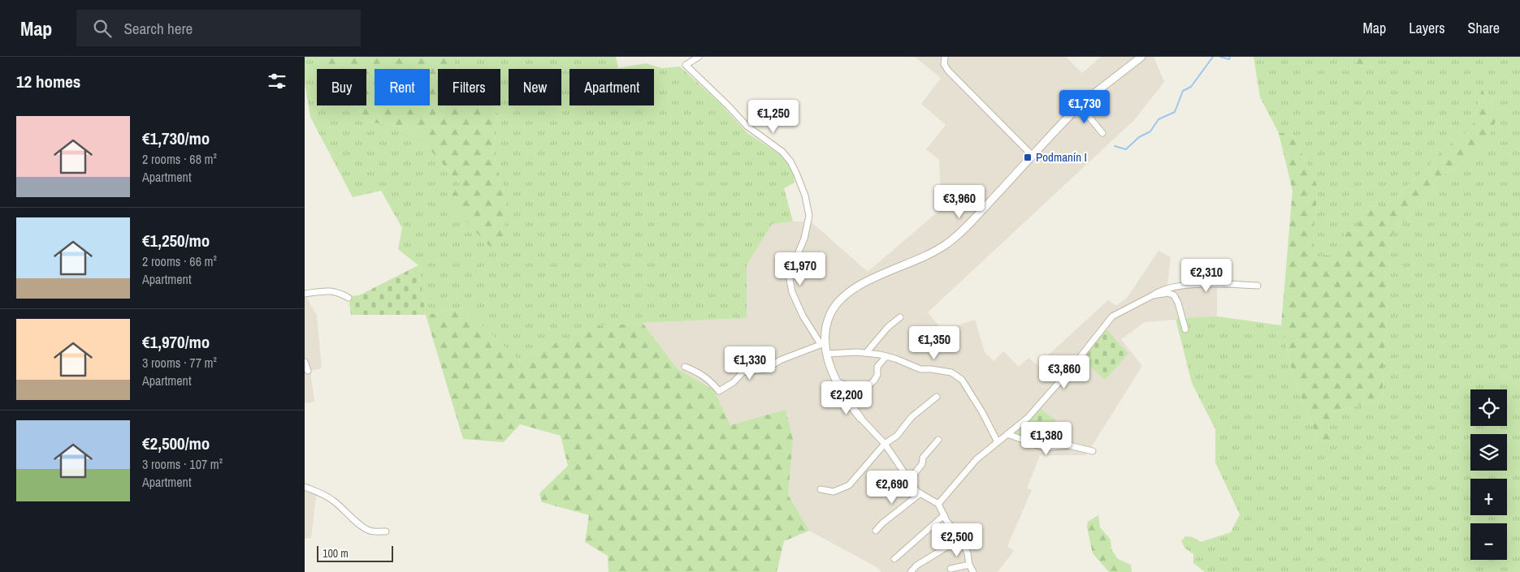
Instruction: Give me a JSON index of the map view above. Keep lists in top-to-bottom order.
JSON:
{
  "places": {
    "transit": ["Podmanín I"]
  },
  "scale_bar": "100 m",
  "page": {
    "header": "Map",
    "search": "Search here",
    "nav": ["Map", "Layers", "Share"],
    "heading": "12 homes",
    "chip": [
      "Buy",
      "Rent",
      "Filters",
      "New",
      "Apartment"
    ],
    "price": [
      "€1,730",
      "€1,250",
      "€3,960",
      "€1,970",
      "€2,310",
      "€1,350",
      "€1,330",
      "€3,860",
      "€2,200",
      "€1,380",
      "€2,690",
      "€2,500"
    ],
    "list": [
      {
        "name": "€1,730/mo",
        "note": "2 rooms · 68 m² · Apartment"
      },
      {
        "name": "€1,250/mo",
        "note": "2 rooms · 66 m² · Apartment"
      },
      {
        "name": "€1,970/mo",
        "note": "3 rooms · 77 m² · Apartment"
      },
      {
        "name": "€2,500/mo",
        "note": "3 rooms · 107 m² · Apartment"
      }
    ],
    "map_buttons": ["+", "−"],
    "scale": "100 m"
  }
}
